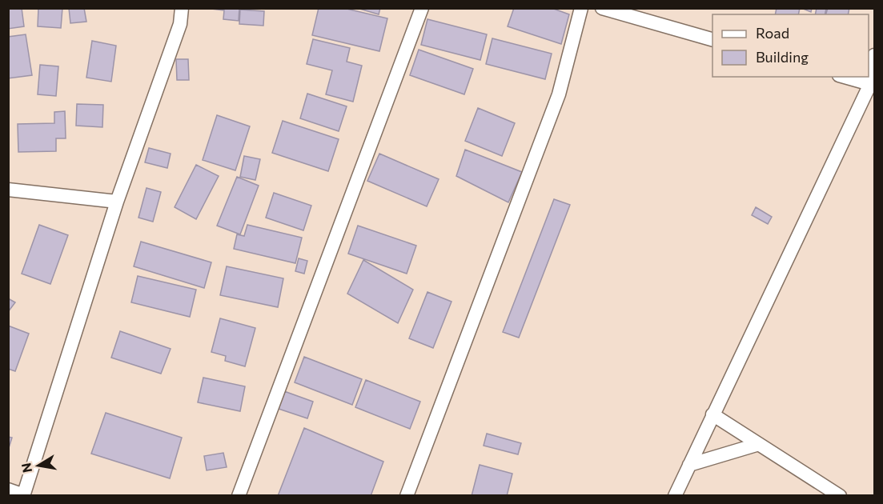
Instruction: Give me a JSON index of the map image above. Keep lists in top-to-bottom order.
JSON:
{
  "legend": ["Road", "Building"],
  "north": "left"
}
